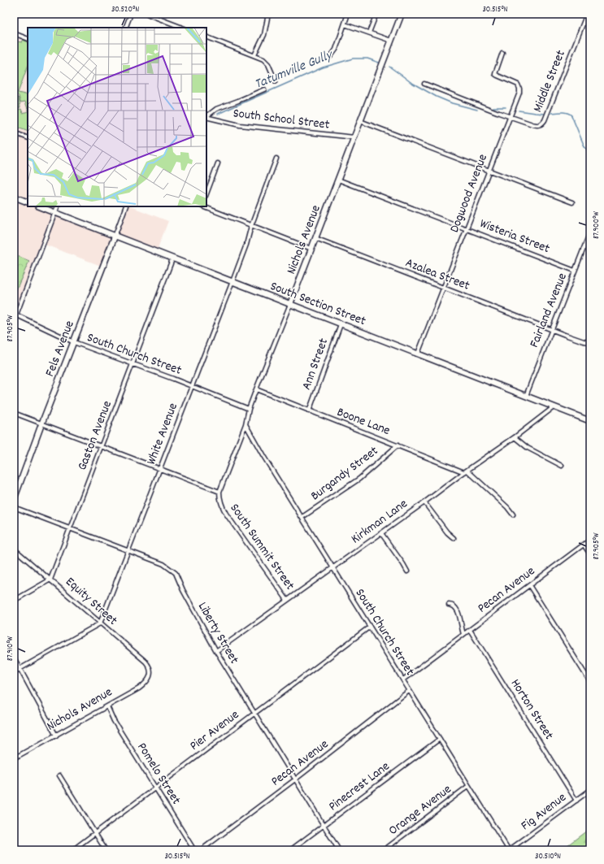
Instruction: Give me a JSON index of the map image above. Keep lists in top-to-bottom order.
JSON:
{
  "streets": {
    "street": [
      "Middle Street",
      "South School Street",
      "Dogwood Avenue",
      "Wisteria Street",
      "Nichols Avenue",
      "Azalea Street",
      "South Section Street",
      "Fairland Avenue",
      "Fels Avenue",
      "South Church Street",
      "Ann Street",
      "Boone Lane",
      "White Avenue",
      "Gaston Avenue",
      "Burgandy Street",
      "Kirkman Lane",
      "South Summit Street",
      "Pecan Avenue",
      "Equity Street",
      "Liberty Street",
      "Horton Street",
      "Pier Avenue",
      "Pomelo Street",
      "Pinecrest Lane",
      "Orange Avenue",
      "Fig Avenue"
    ]
  },
  "crossings": [
    ["Middle Street", "Dogwood Avenue"],
    ["South School Street", "Nichols Avenue"],
    ["Dogwood Avenue", "Wisteria Street"],
    ["Dogwood Avenue", "Azalea Street"],
    ["Dogwood Avenue", "South Section Street"],
    ["Wisteria Street", "Nichols Avenue"],
    ["Wisteria Street", "Fairland Avenue"],
    ["Nichols Avenue", "Azalea Street"],
    ["Nichols Avenue", "South Section Street"],
    ["Nichols Avenue", "South Church Street"],
    ["Nichols Avenue", "Boone Lane"],
    ["Nichols Avenue", "South Summit Street"],
    ["Nichols Avenue", "Equity Street"],
    ["Nichols Avenue", "Pomelo Street"],
    ["Azalea Street", "Fairland Avenue"],
    ["South Section Street", "Fairland Avenue"],
    ["South Section Street", "Fels Avenue"],
    ["South Section Street", "Ann Street"],
    ["South Section Street", "White Avenue"],
    ["South Section Street", "Gaston Avenue"],
    ["South Section Street", "Kirkman Lane"],
    ["Fels Avenue", "South Church Street"],
    ["Fels Avenue", "South Summit Street"],
    ["South Church Street", "White Avenue"],
    ["South Church Street", "Gaston Avenue"],
    ["South Church Street", "Burgandy Street"],
    ["South Church Street", "Kirkman Lane"],
    ["South Church Street", "Pecan Avenue"],
    ["South Church Street", "Pier Avenue"],
    ["South Church Street", "Pinecrest Lane"],
    ["South Church Street", "Orange Avenue"],
    ["South Church Street", "Fig Avenue"],
    ["Ann Street", "Boone Lane"],
    ["Boone Lane", "Burgandy Street"],
    ["Boone Lane", "Kirkman Lane"],
    ["White Avenue", "South Summit Street"],
    ["White Avenue", "Equity Street"],
    ["White Avenue", "Liberty Street"],
    ["Gaston Avenue", "South Summit Street"],
    ["Gaston Avenue", "Equity Street"],
    ["Gaston Avenue", "Liberty Street"],
    ["Kirkman Lane", "South Summit Street"],
    ["Kirkman Lane", "Liberty Street"],
    ["Pecan Avenue", "Liberty Street"],
    ["Pecan Avenue", "Horton Street"],
    ["Liberty Street", "Pier Avenue"],
    ["Liberty Street", "Pinecrest Lane"],
    ["Horton Street", "Fig Avenue"],
    ["Pier Avenue", "Pomelo Street"]
  ],
  "water": ["Tatumville Gully"],
  "coordinates": [
    "30.520°N",
    "30.515°N",
    "87.900°W",
    "87.905°W",
    "87.910°W",
    "30.510°N"
  ]
}
